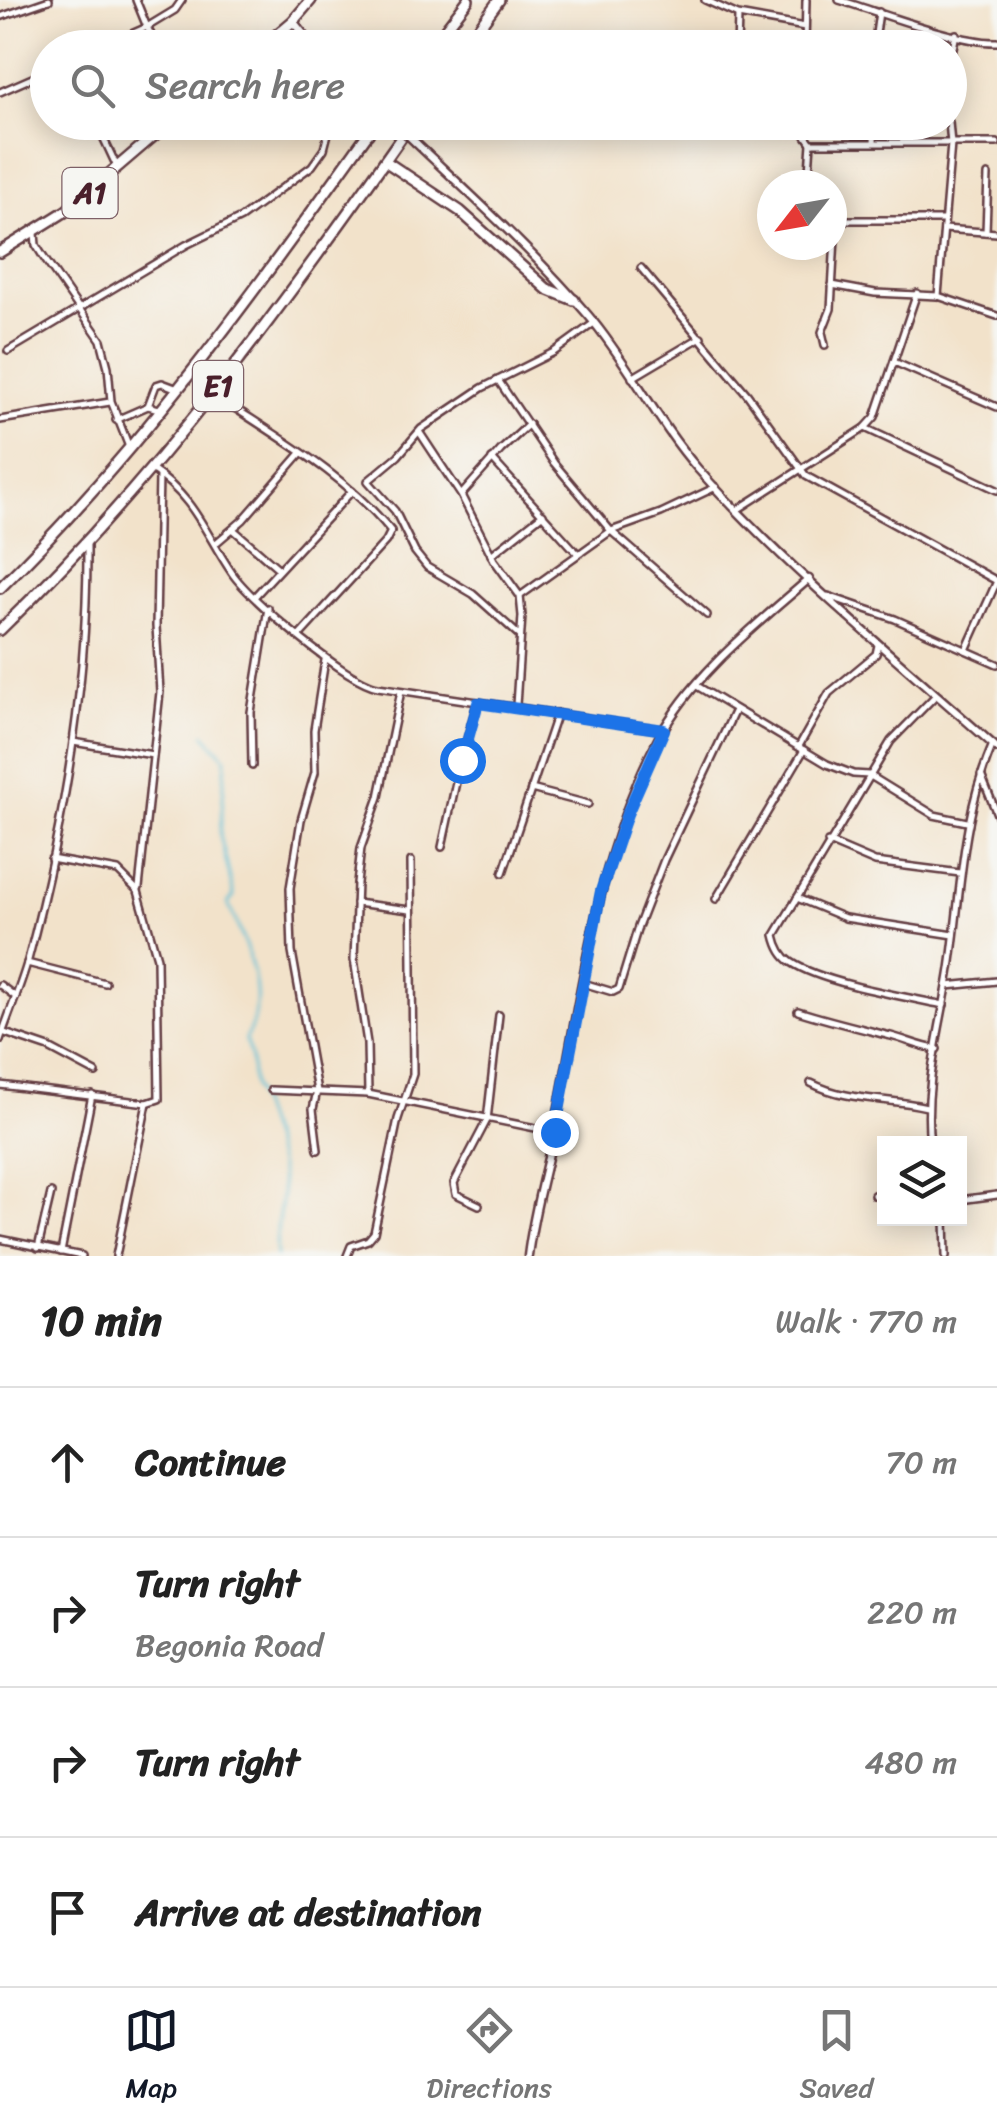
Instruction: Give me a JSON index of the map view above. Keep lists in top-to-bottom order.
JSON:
{
  "streets": {
    "highway": ["A1", "E1"]
  },
  "north": "bottom left",
  "page": {
    "search": "Search here",
    "heading": ["10 min", "Walk · 770 m"],
    "list": [
      ["Continue", "70 m"],
      ["Turn right", "Begonia Road", "220 m"],
      ["Turn right", "480 m"],
      "Arrive at destination"
    ],
    "nav": ["Map", "Directions", "Saved"]
  }
}
